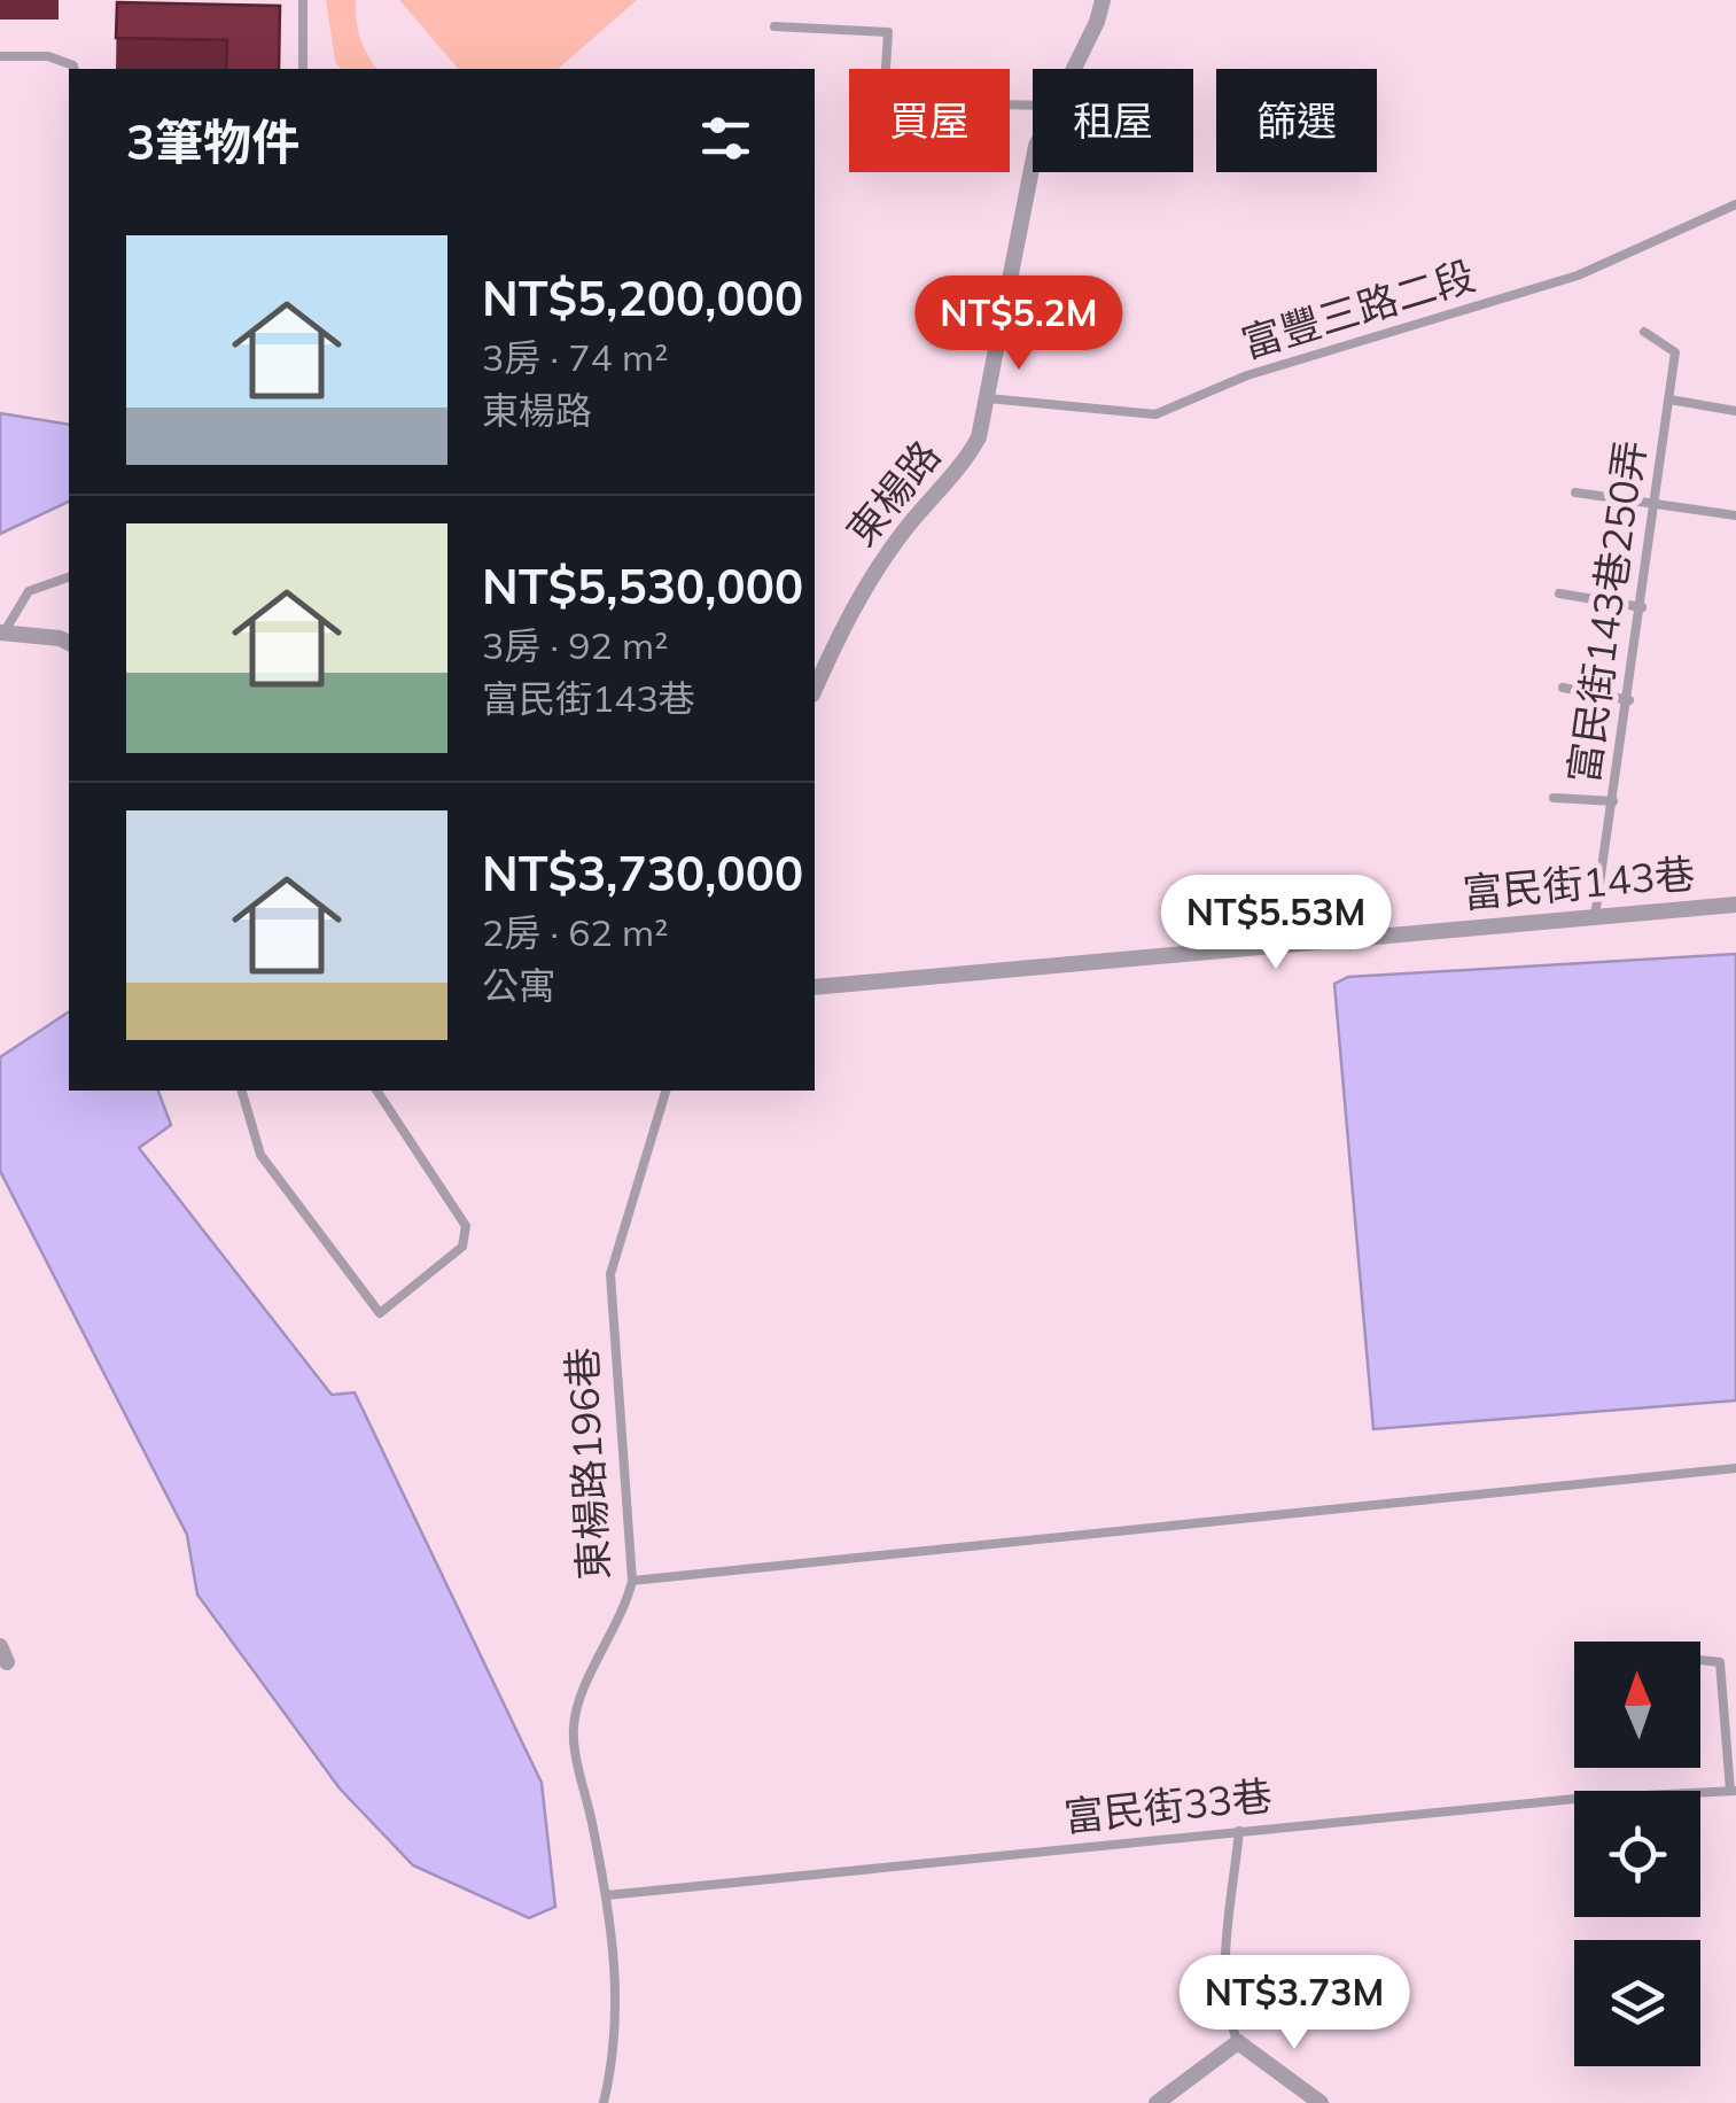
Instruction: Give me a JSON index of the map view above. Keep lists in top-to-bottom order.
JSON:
{
  "streets": {
    "street": ["東楊路", "富民街143巷"],
    "lane": [
      "富豐三路二段",
      "富民街143巷250弄",
      "東楊路196巷",
      "富民街33巷"
    ]
  },
  "crossings": [
    ["富豐三路二段", "東楊路"],
    ["富民街143巷250弄", "富民街143巷"],
    ["東楊路196巷", "富民街33巷"]
  ],
  "north": "top",
  "page": {
    "chip": ["買屋", "租屋", "篩選"],
    "heading": "3筆物件",
    "list": [
      {
        "name": "NT$5,200,000",
        "note": "3房 · 74 m² · 東楊路"
      },
      {
        "name": "NT$5,530,000",
        "note": "3房 · 92 m² · 富民街143巷"
      },
      {
        "name": "NT$3,730,000",
        "note": "2房 · 62 m² · 公寓"
      }
    ],
    "price": ["NT$5.2M", "NT$5.53M", "NT$3.73M"]
  }
}
